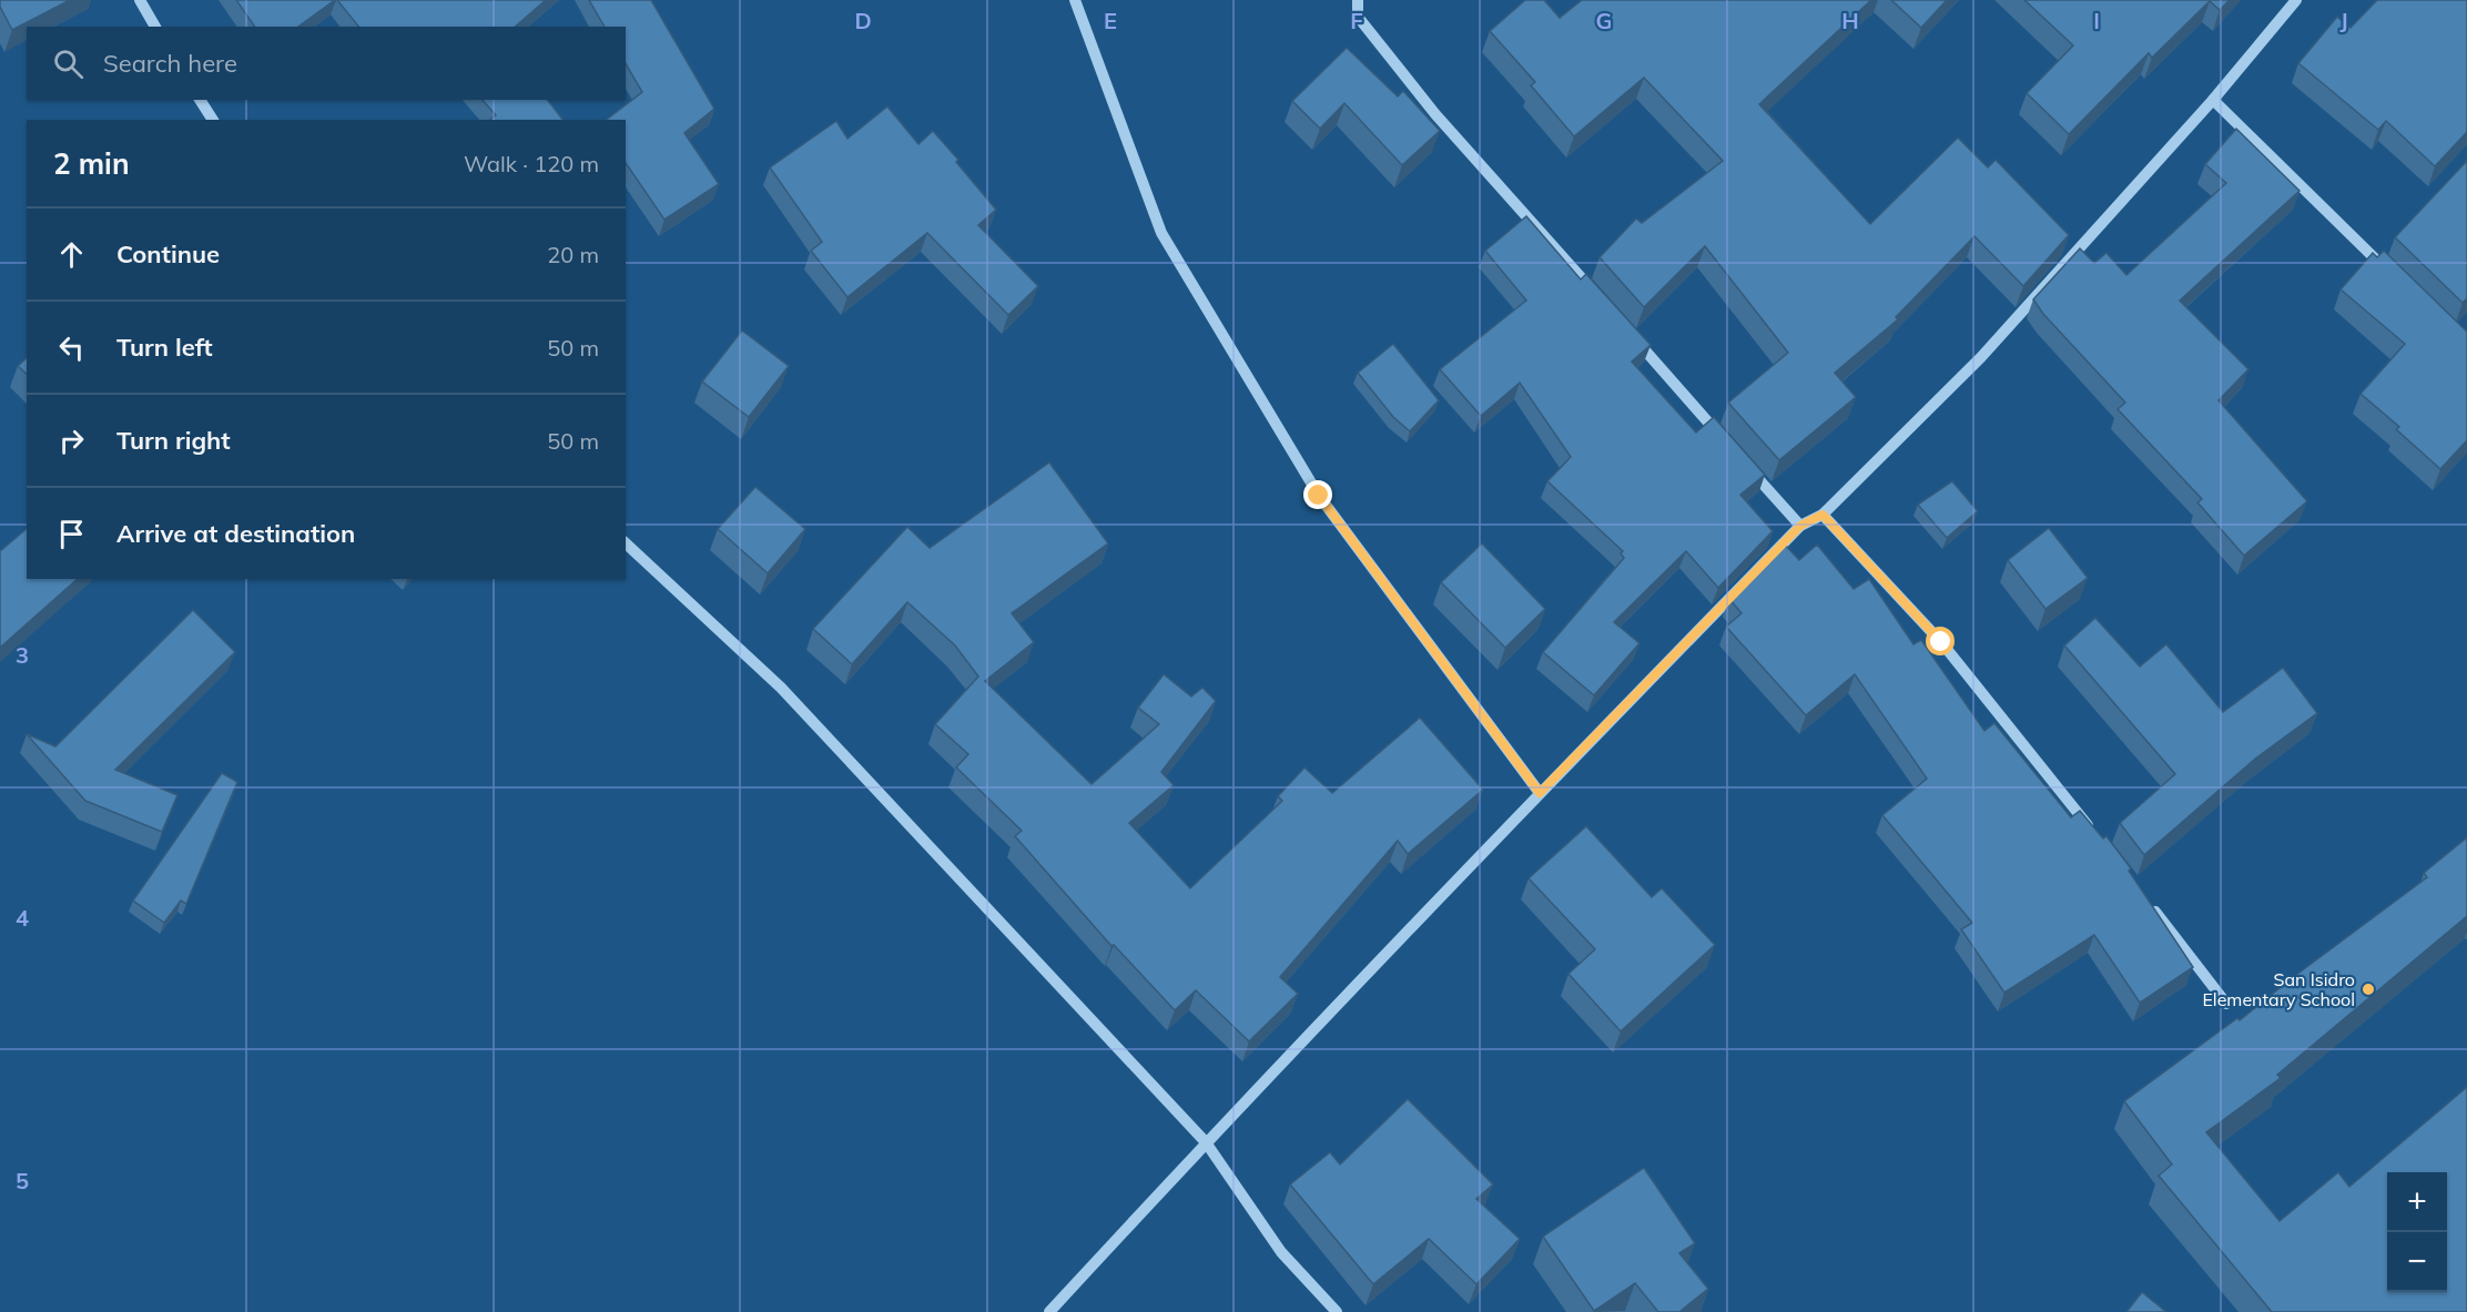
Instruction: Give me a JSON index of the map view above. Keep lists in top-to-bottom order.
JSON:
{
  "places": ["San Isidro Elementary School"],
  "page": {
    "search": "Search here",
    "heading": ["2 min", "Walk · 120 m"],
    "list": [
      ["Continue", "20 m"],
      ["Turn left", "50 m"],
      ["Turn right", "50 m"],
      "Arrive at destination"
    ],
    "map_buttons": ["+", "−"]
  },
  "grid": {
    "columns": [
      "D",
      "E",
      "F",
      "G",
      "H",
      "I",
      "J"
    ],
    "rows": ["3", "4", "5"]
  }
}
